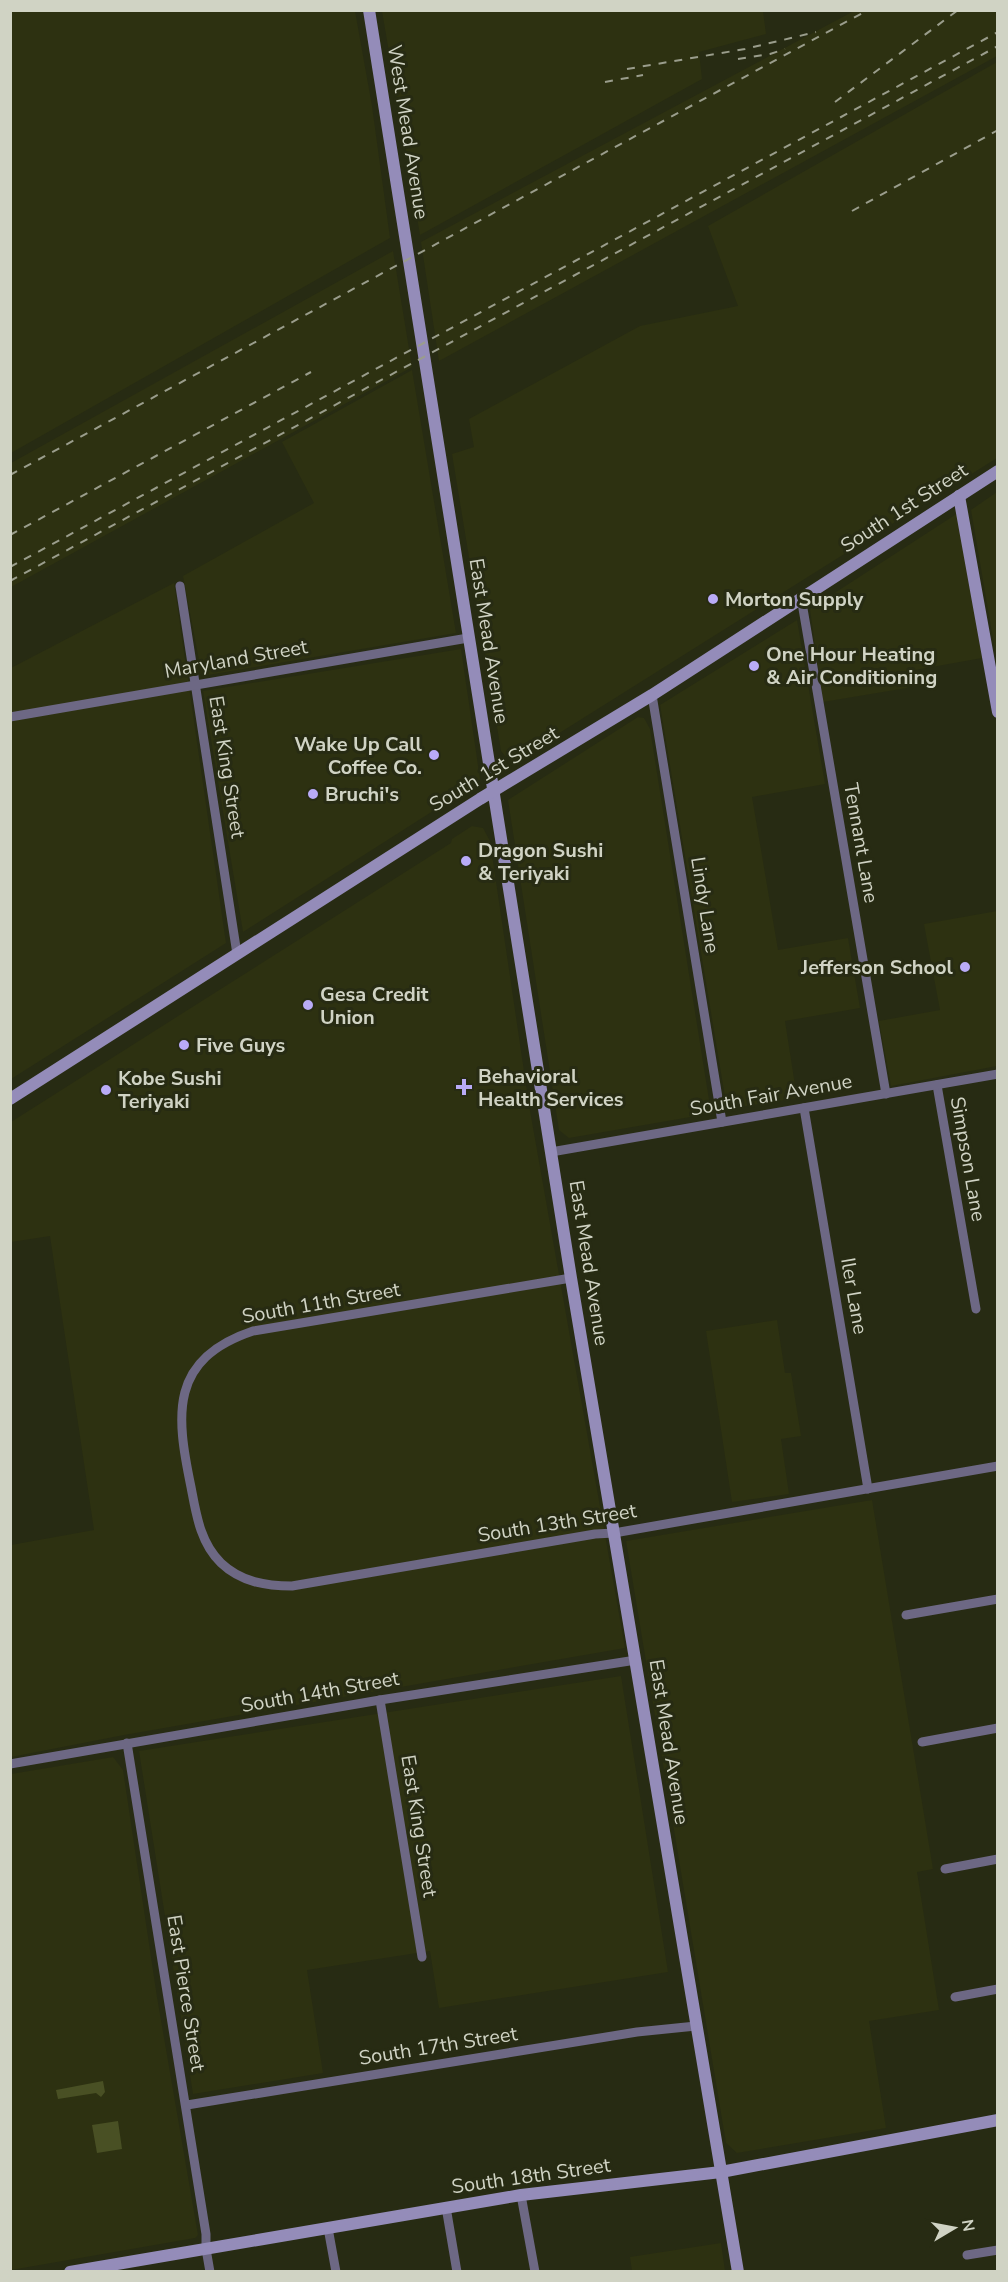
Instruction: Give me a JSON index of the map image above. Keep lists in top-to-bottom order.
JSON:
{
  "streets": {
    "street": [
      "West Mead Avenue",
      "South 1st Street",
      "East Mead Avenue",
      "Maryland Street",
      "East King Street",
      "Tennant Lane",
      "Lindy Lane",
      "South Fair Avenue",
      "Simpson Lane",
      "Iler Lane",
      "South 11th Street",
      "South 13th Street",
      "South 14th Street",
      "East Pierce Street",
      "South 17th Street",
      "South 18th Street"
    ]
  },
  "crossings": [
    ["West Mead Avenue", "East Mead Avenue"],
    ["South 1st Street", "East Mead Avenue"],
    ["South 1st Street", "East King Street"],
    ["South 1st Street", "Tennant Lane"],
    ["South 1st Street", "Lindy Lane"],
    ["East Mead Avenue", "Maryland Street"],
    ["East Mead Avenue", "South Fair Avenue"],
    ["East Mead Avenue", "South 11th Street"],
    ["East Mead Avenue", "South 13th Street"],
    ["East Mead Avenue", "South 14th Street"],
    ["East Mead Avenue", "South 17th Street"],
    ["East Mead Avenue", "South 18th Street"],
    ["Maryland Street", "East King Street"],
    ["East King Street", "South 14th Street"],
    ["Tennant Lane", "South Fair Avenue"],
    ["Lindy Lane", "South Fair Avenue"],
    ["South Fair Avenue", "Simpson Lane"],
    ["South Fair Avenue", "Iler Lane"],
    ["Iler Lane", "South 13th Street"],
    ["South 11th Street", "South 13th Street"],
    ["South 14th Street", "East Pierce Street"],
    ["East Pierce Street", "South 17th Street"],
    ["East Pierce Street", "South 18th Street"]
  ],
  "places": {
    "other": [
      "Morton Supply",
      "One Hour Heating & Air Conditioning",
      "Wake Up Call Coffee Co.",
      "Bruchi's",
      "Dragon Sushi & Teriyaki",
      "Jefferson School",
      "Gesa Credit Union",
      "Five Guys",
      "Kobe Sushi Teriyaki"
    ],
    "health": ["Behavioral Health Services"]
  },
  "north": "right"
}
